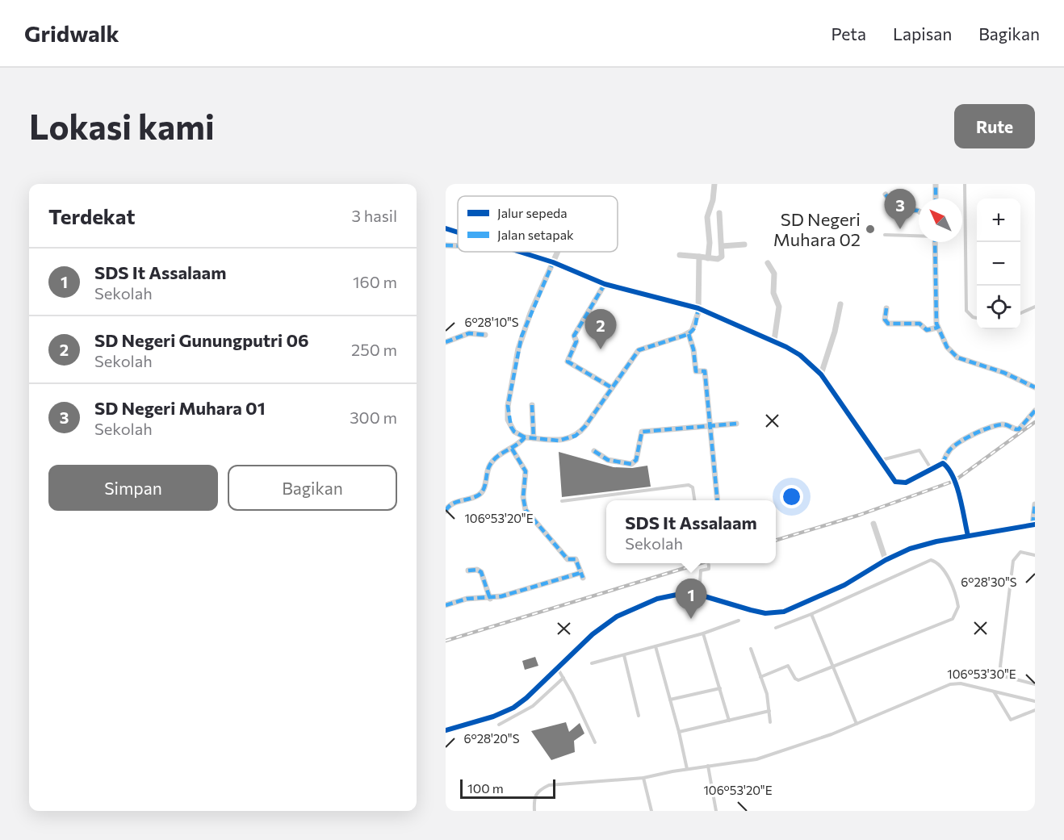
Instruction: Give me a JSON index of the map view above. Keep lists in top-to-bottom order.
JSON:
{
  "places": ["SD Negeri Muhara 02"],
  "legend": ["Jalur sepeda", "Jalan setapak"],
  "scale_bar": "100 m",
  "north": "top left",
  "page": {
    "header": "Gridwalk",
    "nav": ["Peta", "Lapisan", "Bagikan"],
    "buttons": [
      "Rute",
      ["Simpan", "Bagikan"]
    ],
    "title": "Lokasi kami",
    "heading": ["Terdekat", "3 hasil"],
    "pins": ["3", "2", "1"],
    "map_buttons": ["+", "−"],
    "list": [
      {
        "mark": "1",
        "name": "SDS It Assalaam",
        "note": "Sekolah",
        "value": "160 m"
      },
      {
        "mark": "2",
        "name": "SD Negeri Gunungputri 06",
        "note": "Sekolah",
        "value": "250 m"
      },
      {
        "mark": "3",
        "name": "SD Negeri Muhara 01",
        "note": "Sekolah",
        "value": "300 m"
      }
    ],
    "popup": ["SDS It Assalaam", "Sekolah"],
    "scale": "100 m"
  },
  "coordinates": [
    "6°28'10\"S",
    "106°53'20\"E",
    "6°28'30\"S",
    "106°53'30\"E",
    "6°28'20\"S"
  ]
}
